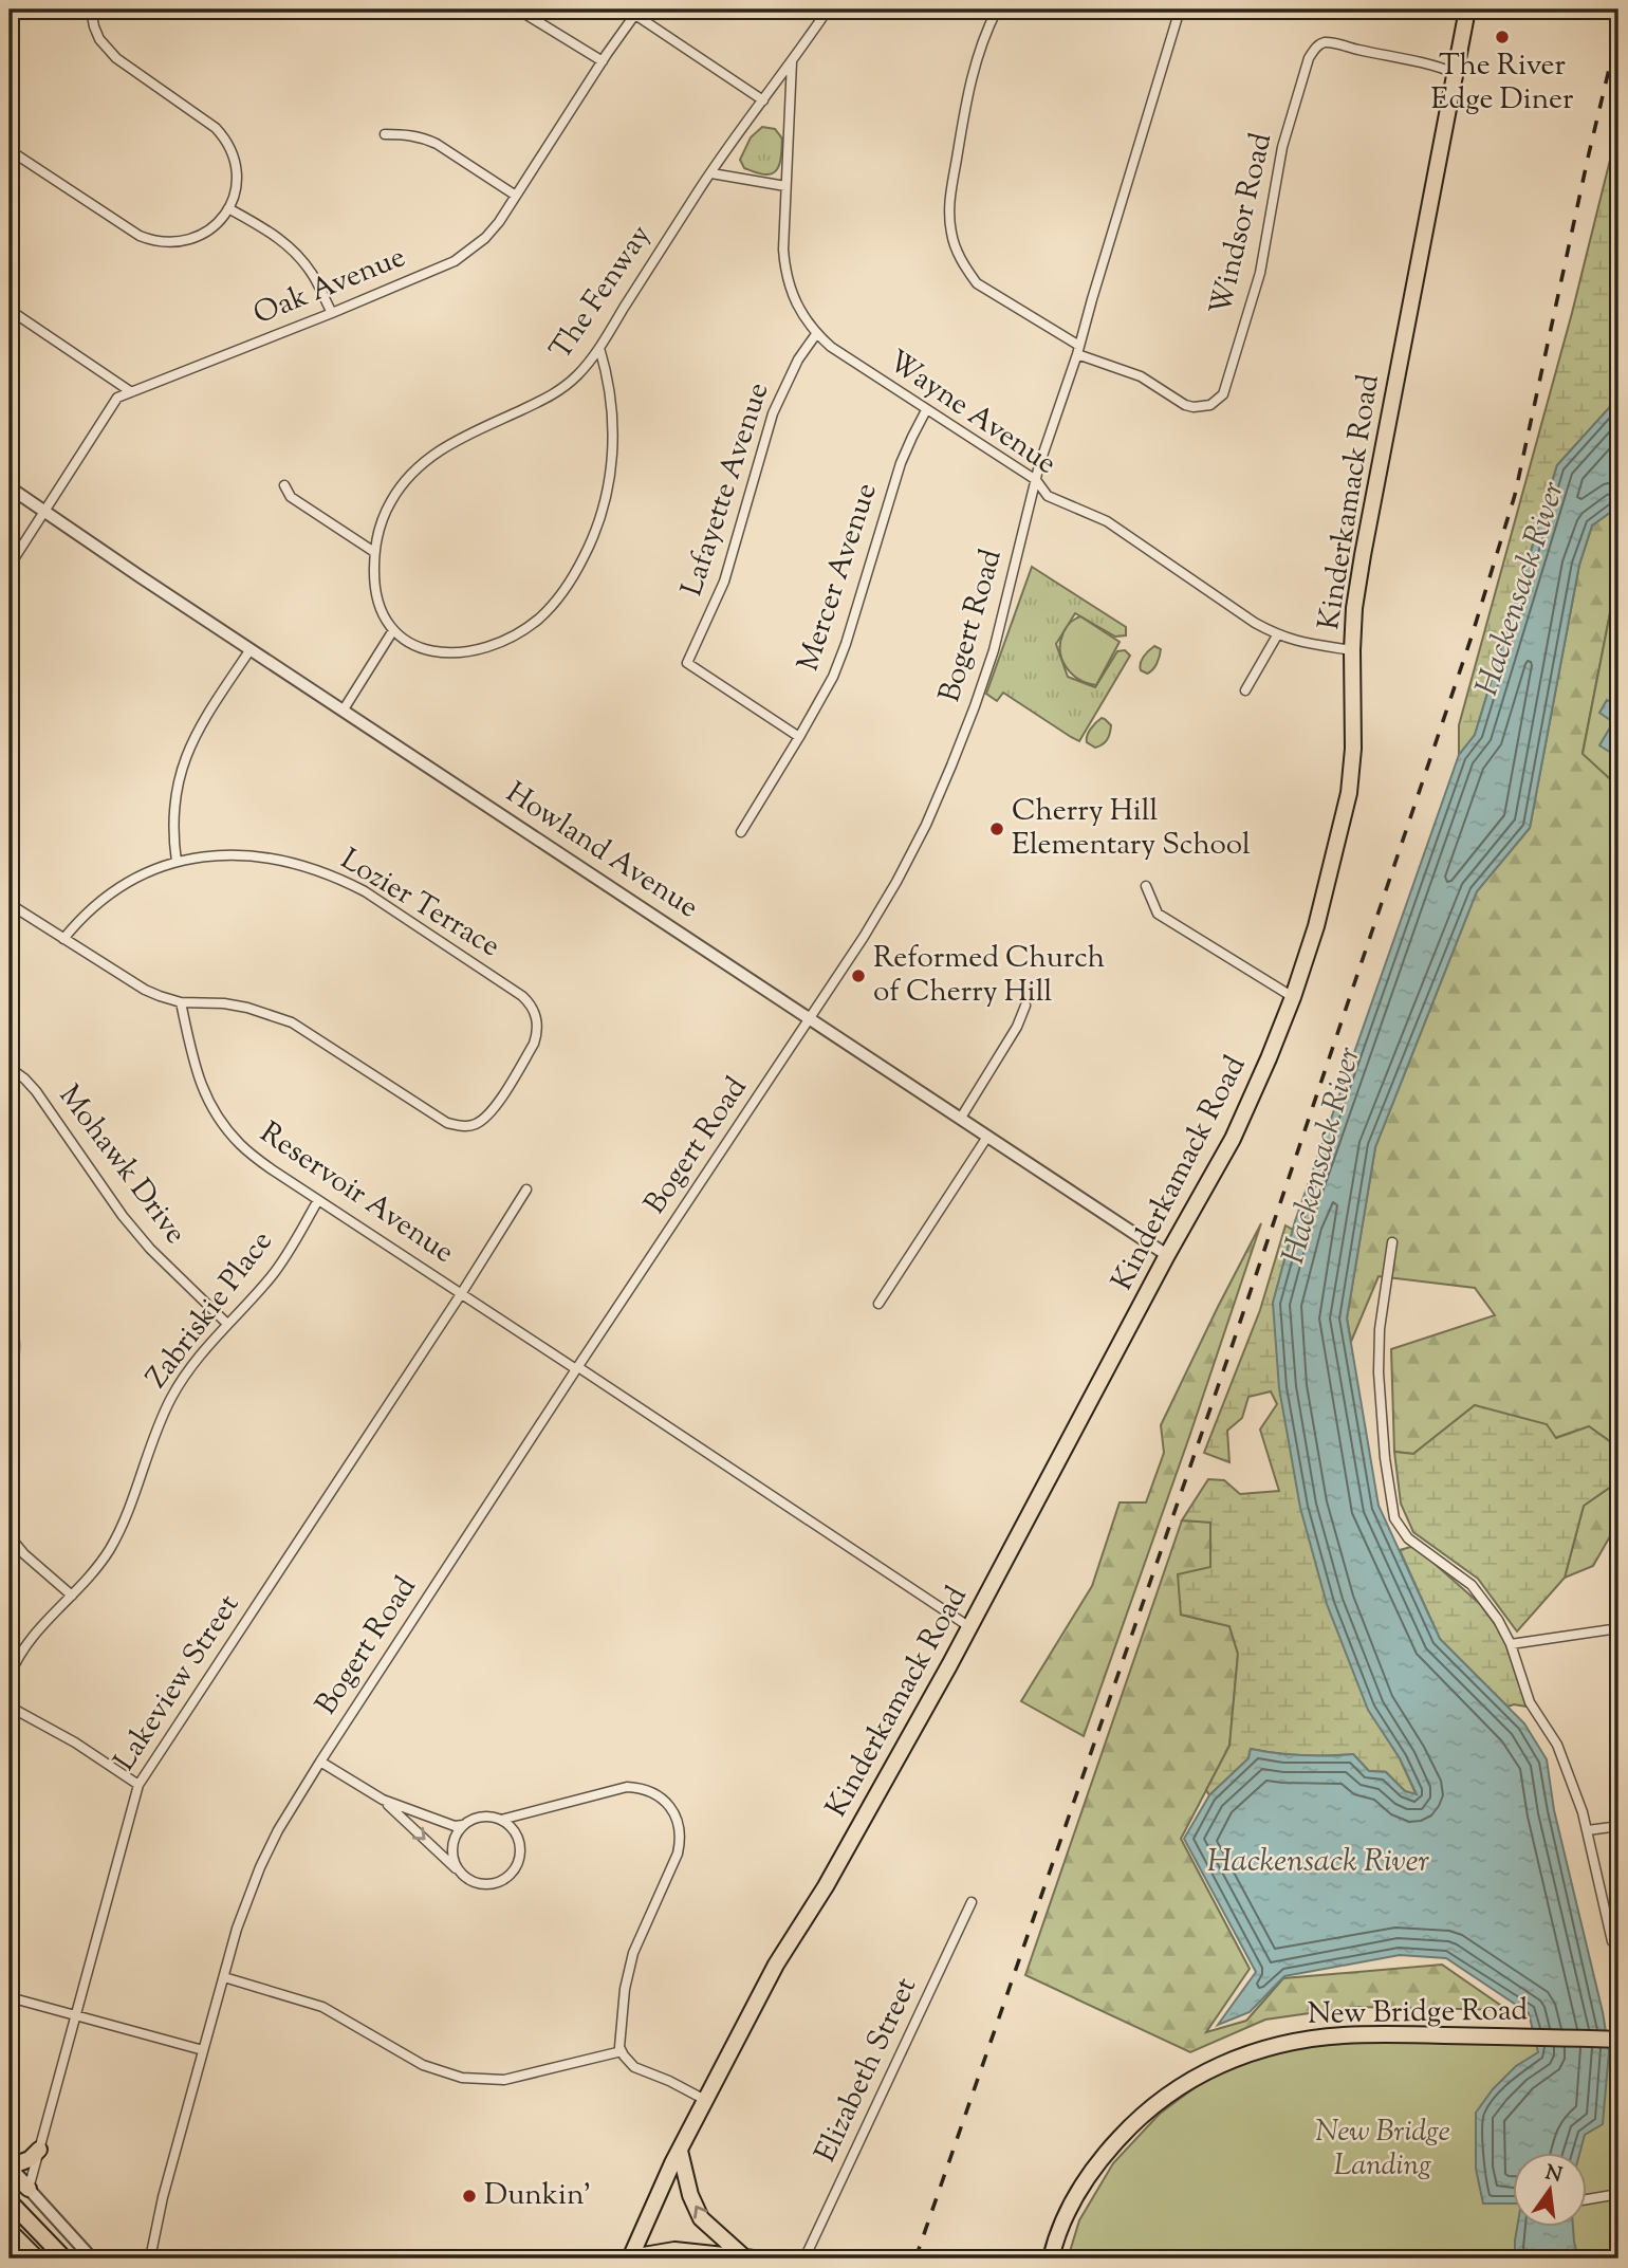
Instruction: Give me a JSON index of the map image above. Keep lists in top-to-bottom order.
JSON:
{
  "streets": {
    "main road": ["Kinderkamack Road", "New Bridge Road"],
    "street": [
      "Windsor Road",
      "Oak Avenue",
      "The Fenway",
      "Wayne Avenue",
      "Lafayette Avenue",
      "Mercer Avenue",
      "Bogert Road",
      "Howland Avenue",
      "Lozier Terrace",
      "Mohawk Drive",
      "Reservoir Avenue",
      "Zabriskie Place",
      "Lakeview Street",
      "Elizabeth Street"
    ]
  },
  "crossings": [
    ["Windsor Road", "Kinderkamack Road"],
    ["Windsor Road", "Bogert Road"],
    ["Oak Avenue", "Howland Avenue"],
    ["The Fenway", "Wayne Avenue"],
    ["Wayne Avenue", "Lafayette Avenue"],
    ["Wayne Avenue", "Kinderkamack Road"],
    ["Wayne Avenue", "Mercer Avenue"],
    ["Wayne Avenue", "Bogert Road"],
    ["Lafayette Avenue", "Mercer Avenue"],
    ["Kinderkamack Road", "Howland Avenue"],
    ["Kinderkamack Road", "Reservoir Avenue"],
    ["Bogert Road", "Howland Avenue"],
    ["Bogert Road", "Reservoir Avenue"],
    ["Lozier Terrace", "Reservoir Avenue"],
    ["Mohawk Drive", "Zabriskie Place"],
    ["Reservoir Avenue", "Zabriskie Place"],
    ["Reservoir Avenue", "Lakeview Street"]
  ],
  "water": ["Hackensack River"],
  "parks": ["New Bridge Landing"],
  "places": [
    "The River Edge Diner",
    "Cherry Hill Elementary School",
    "Reformed Church of Cherry Hill",
    "Dunkin'"
  ],
  "north": "top"
}
